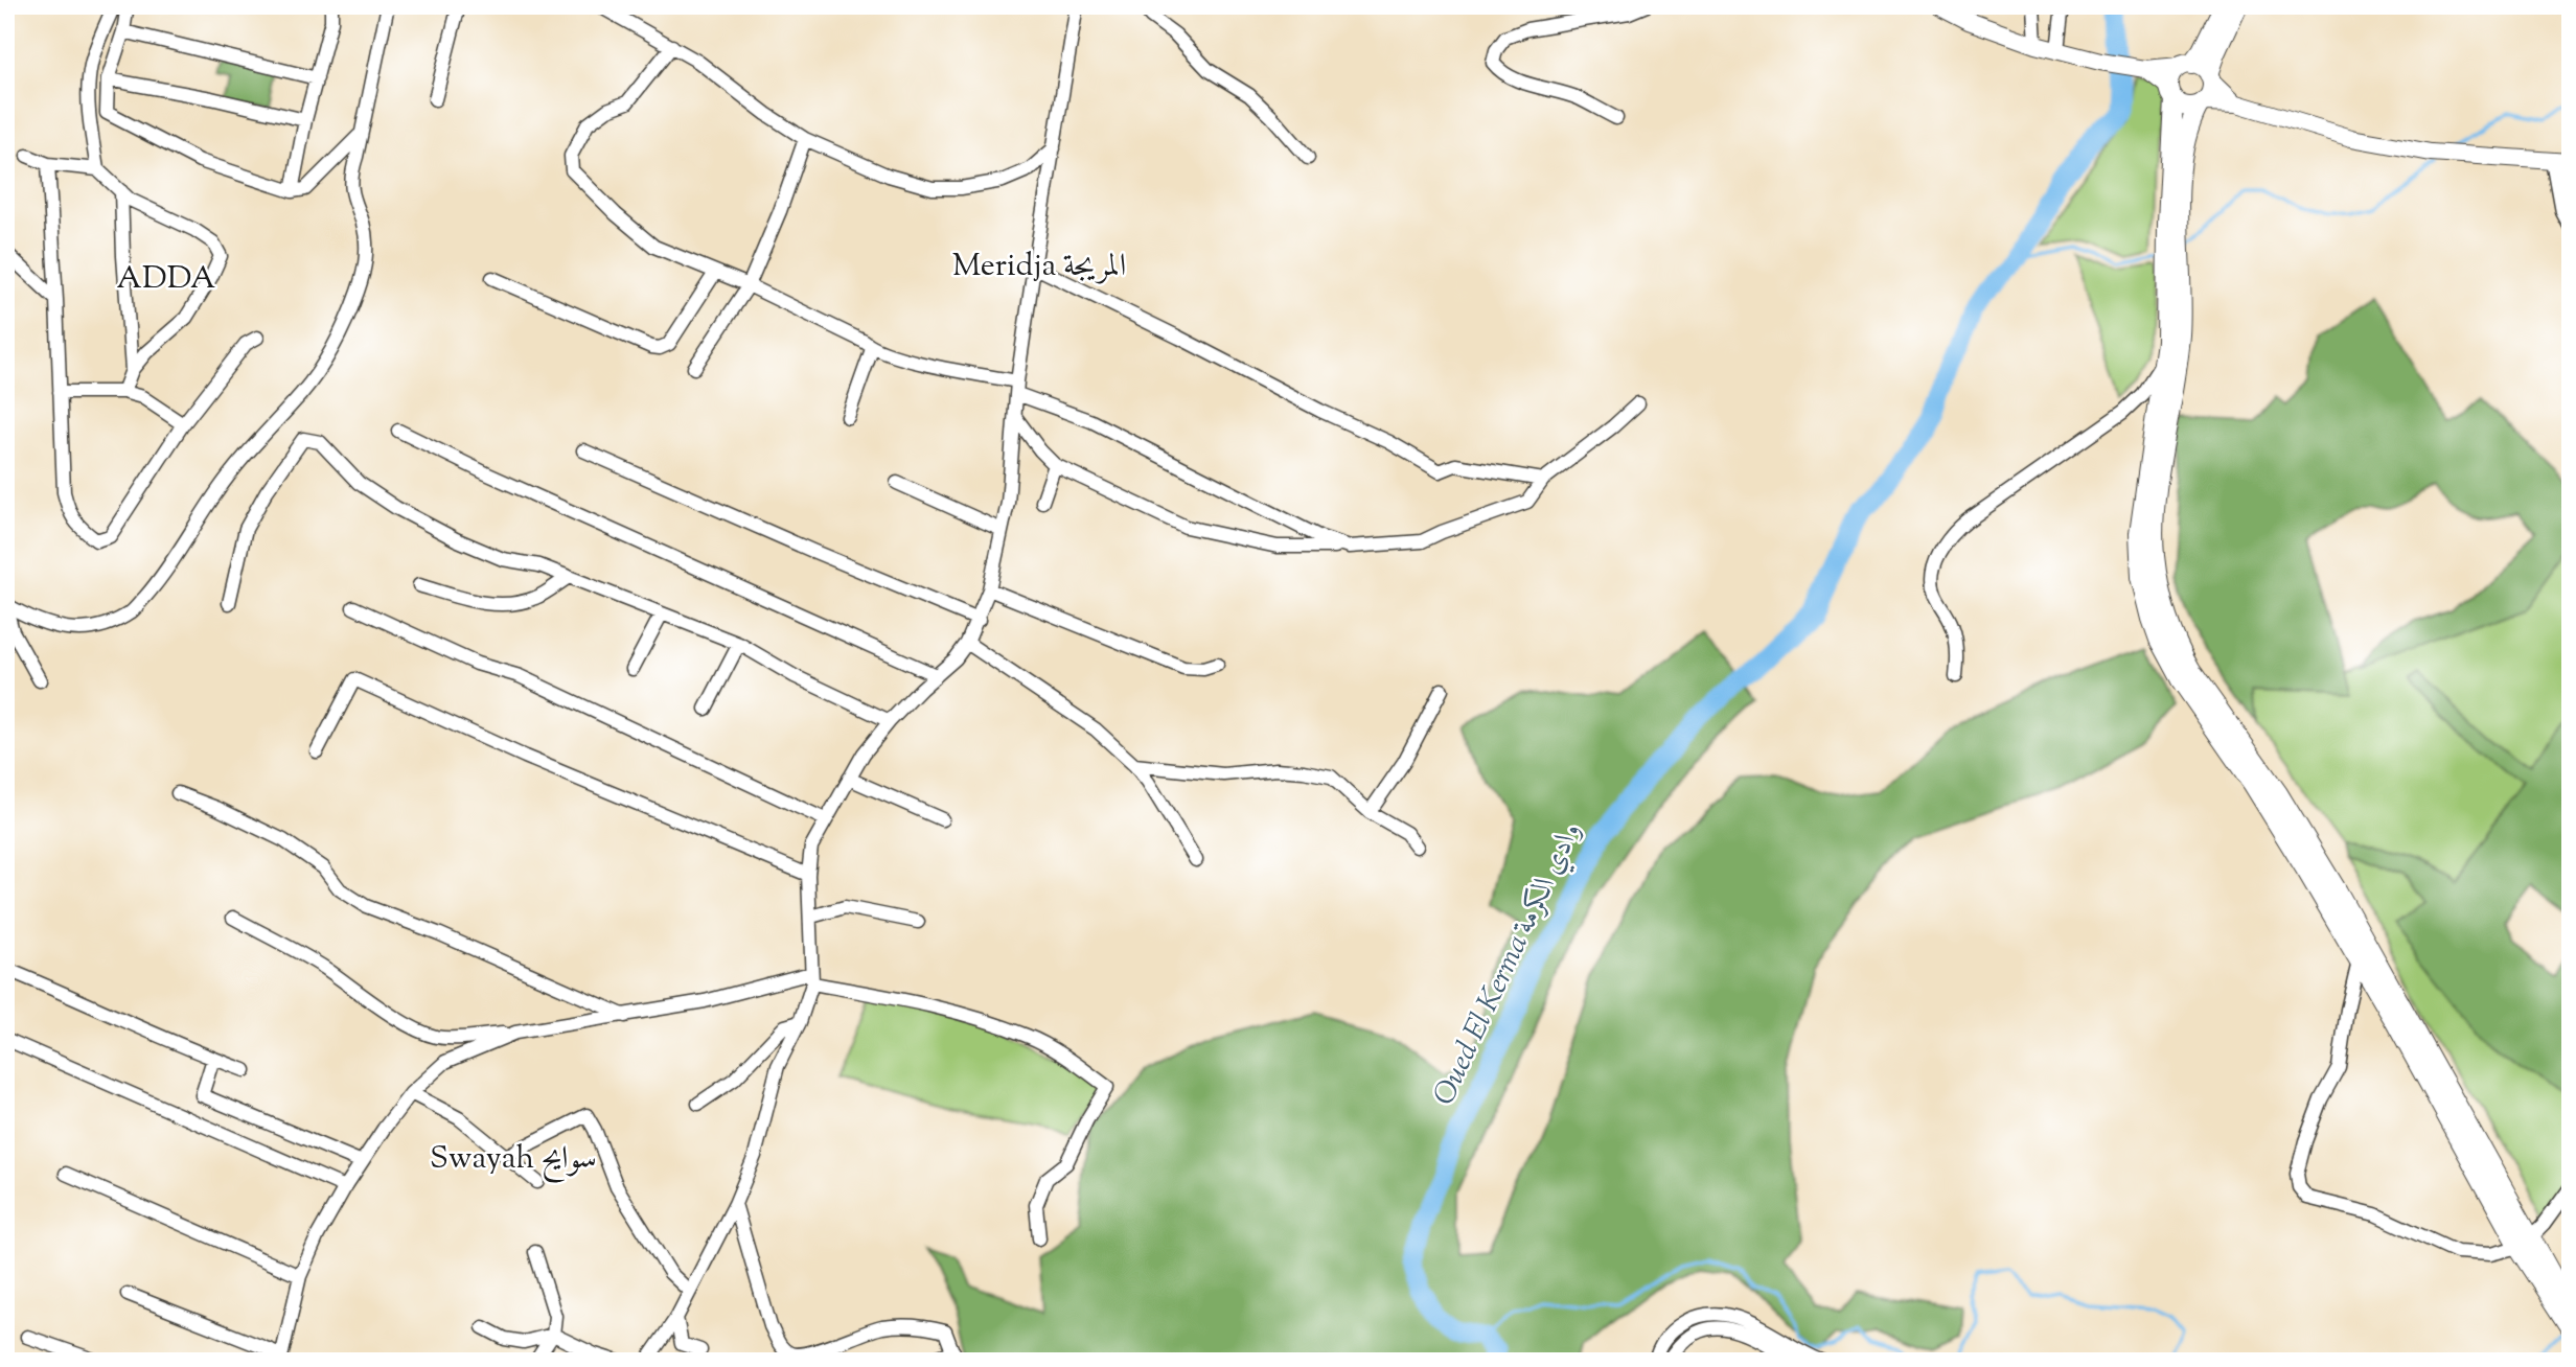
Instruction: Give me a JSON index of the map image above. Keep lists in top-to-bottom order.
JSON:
{
  "districts": ["Meridja المريجة", "ADDA", "Swayah سوايح"],
  "water": ["Oued El Kerma وادي الكرمة"]
}
